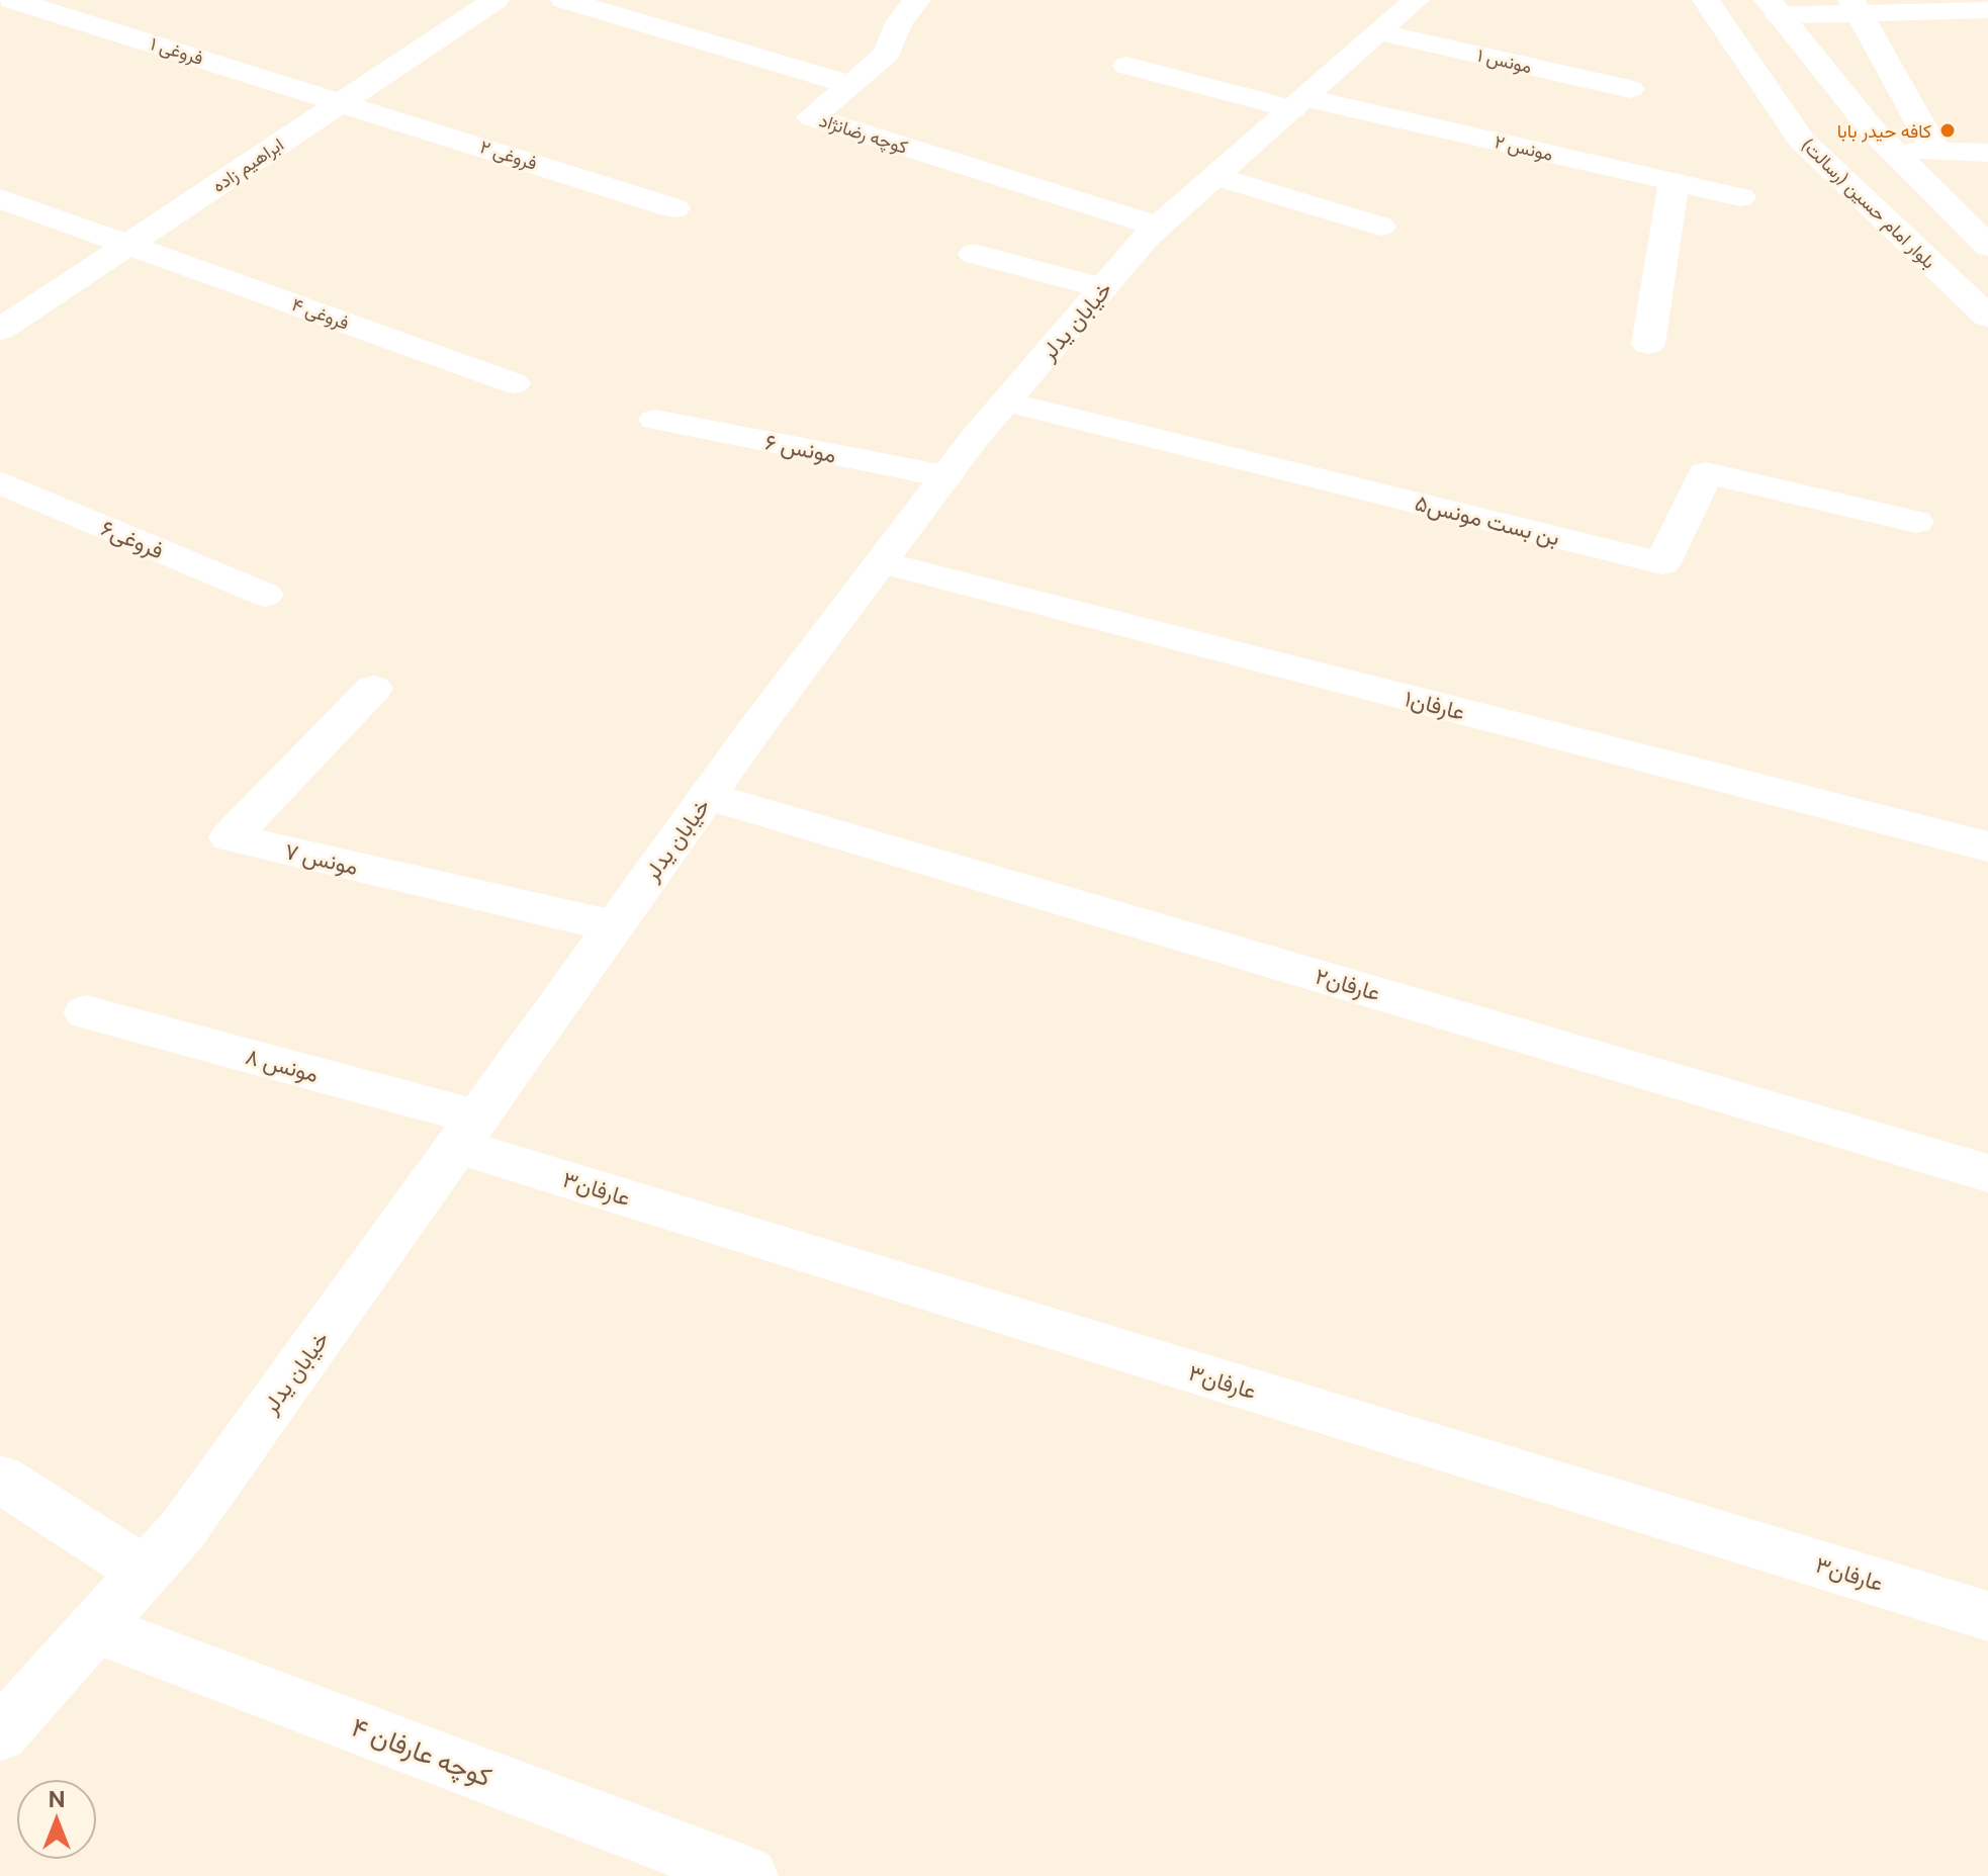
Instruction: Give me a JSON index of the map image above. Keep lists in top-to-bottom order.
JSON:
{
  "streets": {
    "street": [
      "فروغی ۱",
      "مونس ۱",
      "کوچه رضانژاد",
      "مونس ۲",
      "فروغی ۲",
      "ابراهیم زاده",
      "بلوار امام حسین (رسالت)",
      "فروغی ۴",
      "خیابان یدلر",
      "مونس ۶",
      "بن بست مونس۵",
      "فروغی۶",
      "عارفان۱",
      "مونس ۷",
      "عارفان۲",
      "مونس ۸",
      "عارفان۳",
      "کوچه عارفان ۴"
    ]
  },
  "crossings": [
    ["فروغی ۱", "فروغی ۲"],
    ["فروغی ۱", "ابراهیم زاده"],
    ["مونس ۱", "خیابان یدلر"],
    ["کوچه رضانژاد", "خیابان یدلر"],
    ["مونس ۲", "خیابان یدلر"],
    ["فروغی ۲", "ابراهیم زاده"],
    ["ابراهیم زاده", "فروغی ۴"],
    ["خیابان یدلر", "مونس ۶"],
    ["خیابان یدلر", "بن بست مونس۵"],
    ["خیابان یدلر", "عارفان۱"],
    ["خیابان یدلر", "مونس ۷"],
    ["خیابان یدلر", "عارفان۲"],
    ["خیابان یدلر", "مونس ۸"],
    ["خیابان یدلر", "عارفان۳"],
    ["خیابان یدلر", "کوچه عارفان ۴"],
    ["مونس ۸", "عارفان۳"]
  ],
  "places": ["کافه حیدر بابا"],
  "north": "top"
}
